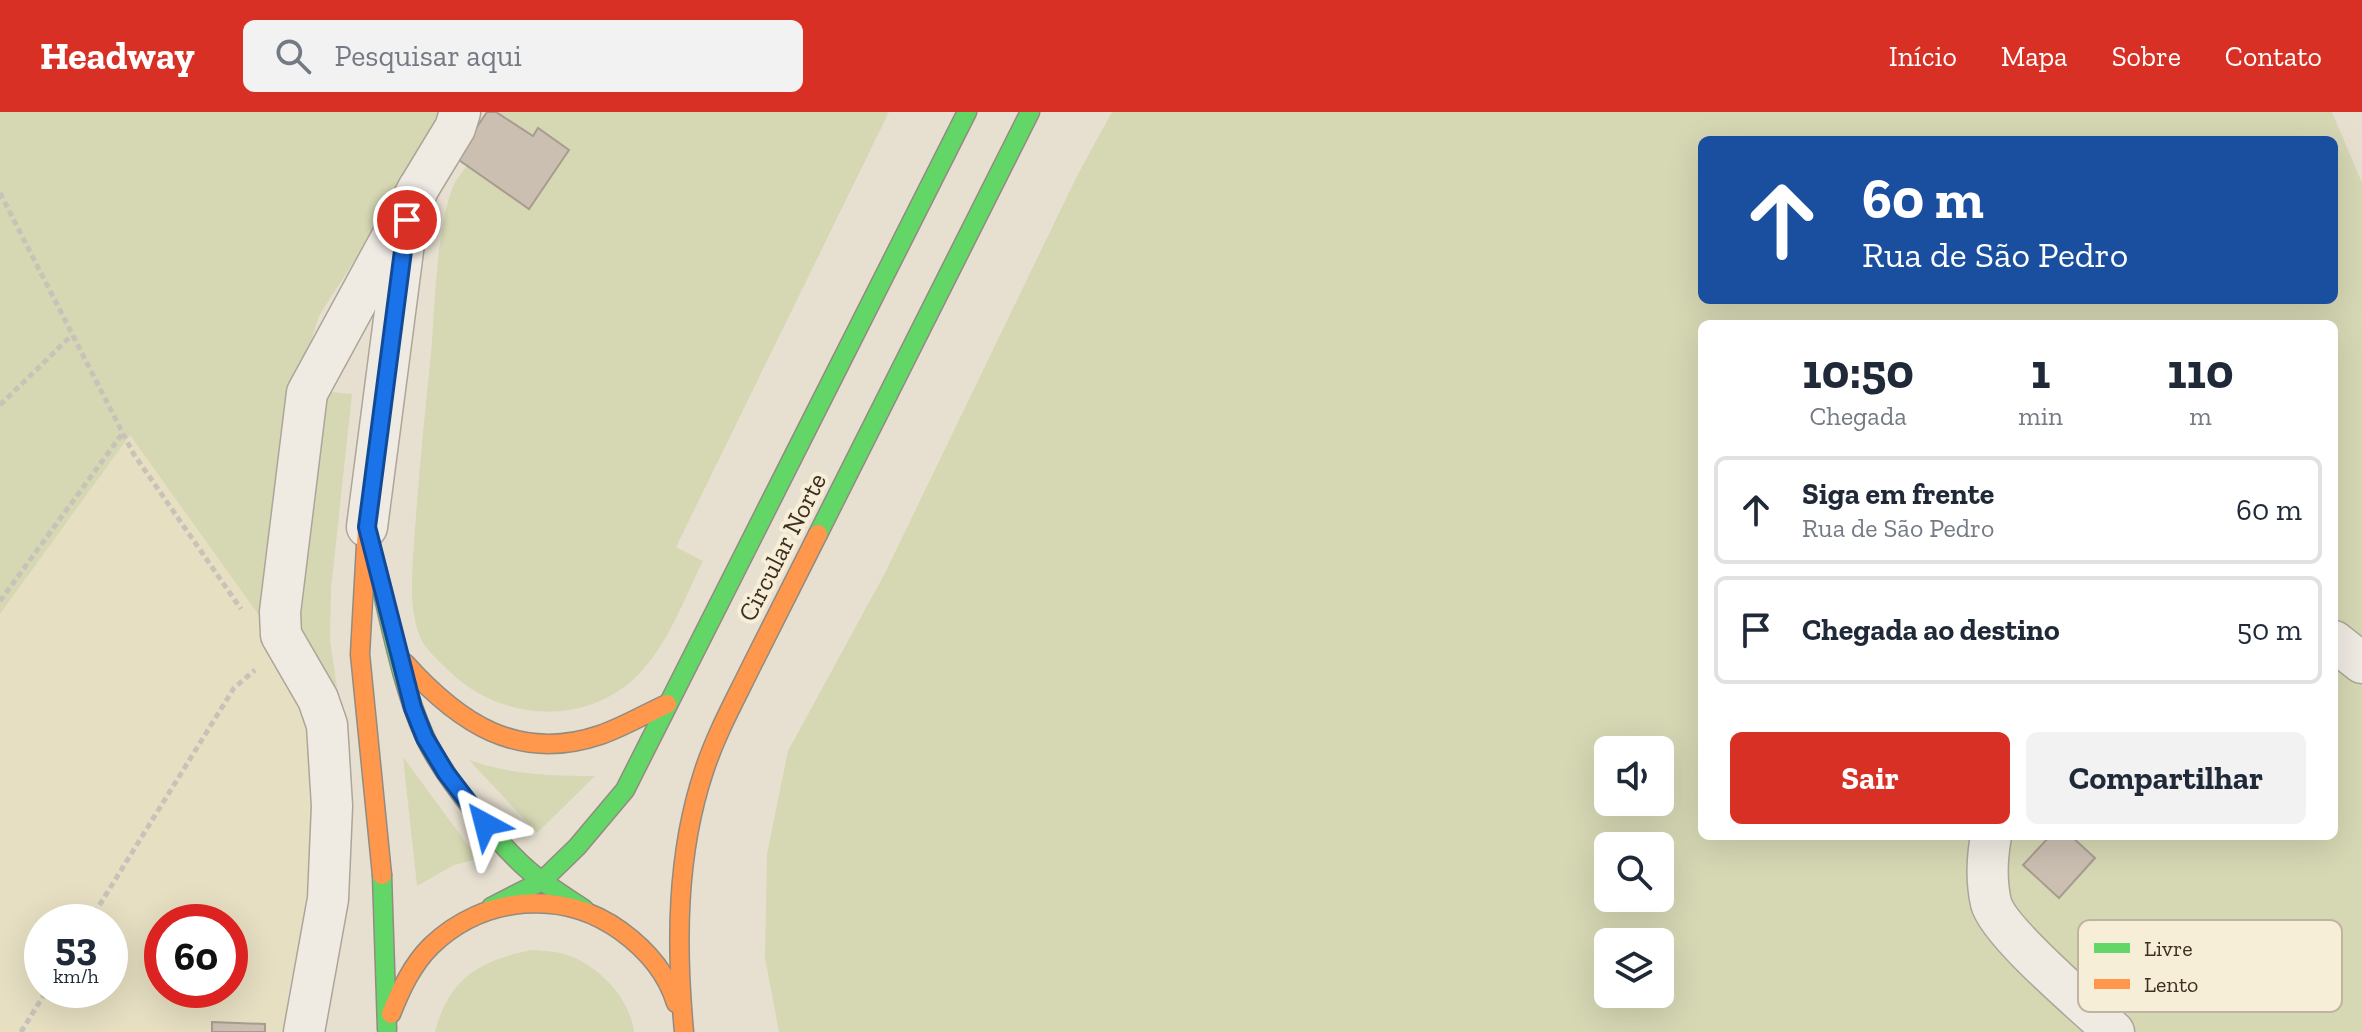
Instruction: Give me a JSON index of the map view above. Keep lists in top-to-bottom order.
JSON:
{
  "streets": {
    "main road": ["Circular Norte"]
  },
  "legend": ["Livre", "Lento"],
  "page": {
    "header": "Headway",
    "search": "Pesquisar aqui",
    "nav": [
      "Início",
      "Mapa",
      "Sobre",
      "Contato"
    ],
    "turn": ["60 m", "Rua de São Pedro"],
    "eta": [
      "10:50",
      "Chegada",
      "1",
      "min",
      "110",
      "m"
    ],
    "list": [
      {
        "name": "Siga em frente",
        "note": "Rua de São Pedro",
        "value": "60 m"
      },
      {
        "name": "Chegada ao destino",
        "value": "50 m"
      }
    ],
    "buttons": ["Sair", "Compartilhar"],
    "speed": "53 km/h",
    "limit": "60"
  }
}
